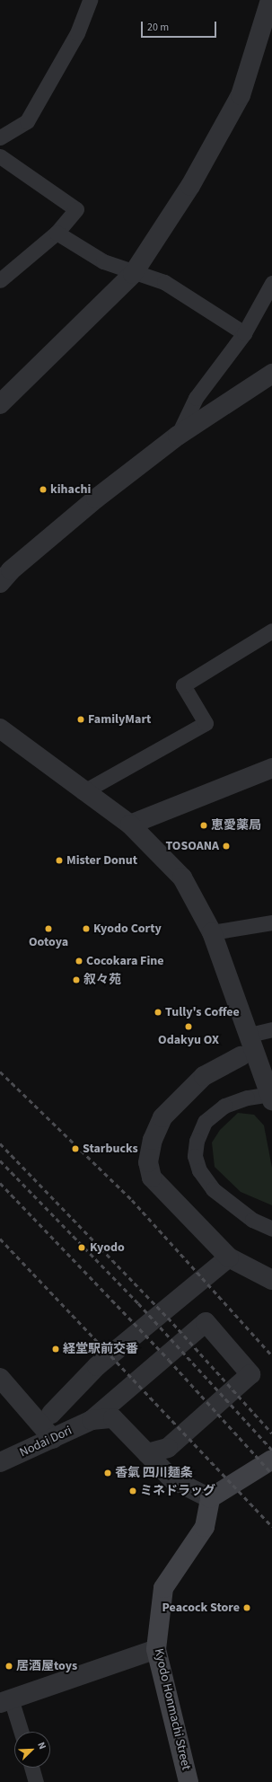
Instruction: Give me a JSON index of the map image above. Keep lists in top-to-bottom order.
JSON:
{
  "streets": {
    "main road": ["Kyodo Honmachi Street"],
    "street": ["Nodai Dori"]
  },
  "places": [
    "kihachi",
    "FamilyMart",
    "恵愛薬局",
    "TOSOANA",
    "Mister Donut",
    "Ootoya",
    "Kyodo Corty",
    "Cocokara Fine",
    "叙々苑",
    "Tully's Coffee",
    "Odakyu OX",
    "Starbucks",
    "Kyodo",
    "経堂駅前交番",
    "香氣 四川麺条",
    "ミネドラッグ",
    "Peacock Store",
    "居酒屋toys"
  ],
  "scale_bar": "20 m",
  "north": "top right"
}
